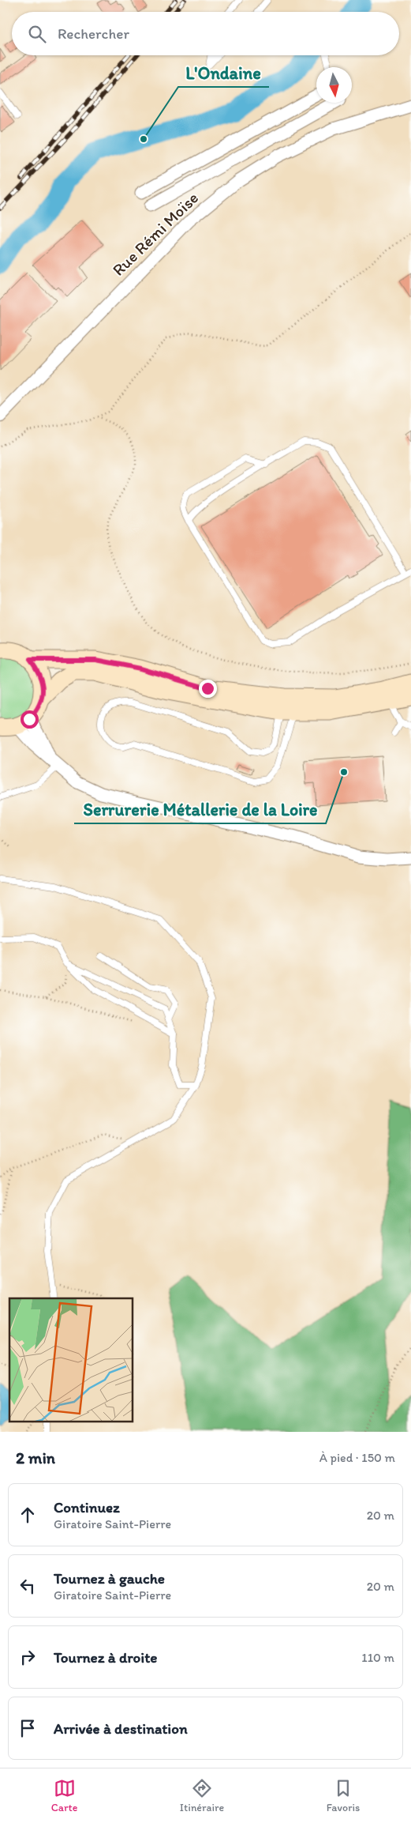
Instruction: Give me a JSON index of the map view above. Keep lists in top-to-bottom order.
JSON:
{
  "streets": {
    "street": ["Rue Rémi Moïse"]
  },
  "places": ["L'Ondaine", "Serrurerie Métallerie de la Loire"],
  "north": "bottom",
  "page": {
    "search": "Rechercher",
    "heading": ["2 min", "À pied · 150 m"],
    "list": [
      ["Continuez", "Giratoire Saint-Pierre", "20 m"],
      ["Tournez à gauche", "Giratoire Saint-Pierre", "20 m"],
      ["Tournez à droite", "110 m"],
      "Arrivée à destination"
    ],
    "nav": ["Carte", "Itinéraire", "Favoris"]
  }
}
